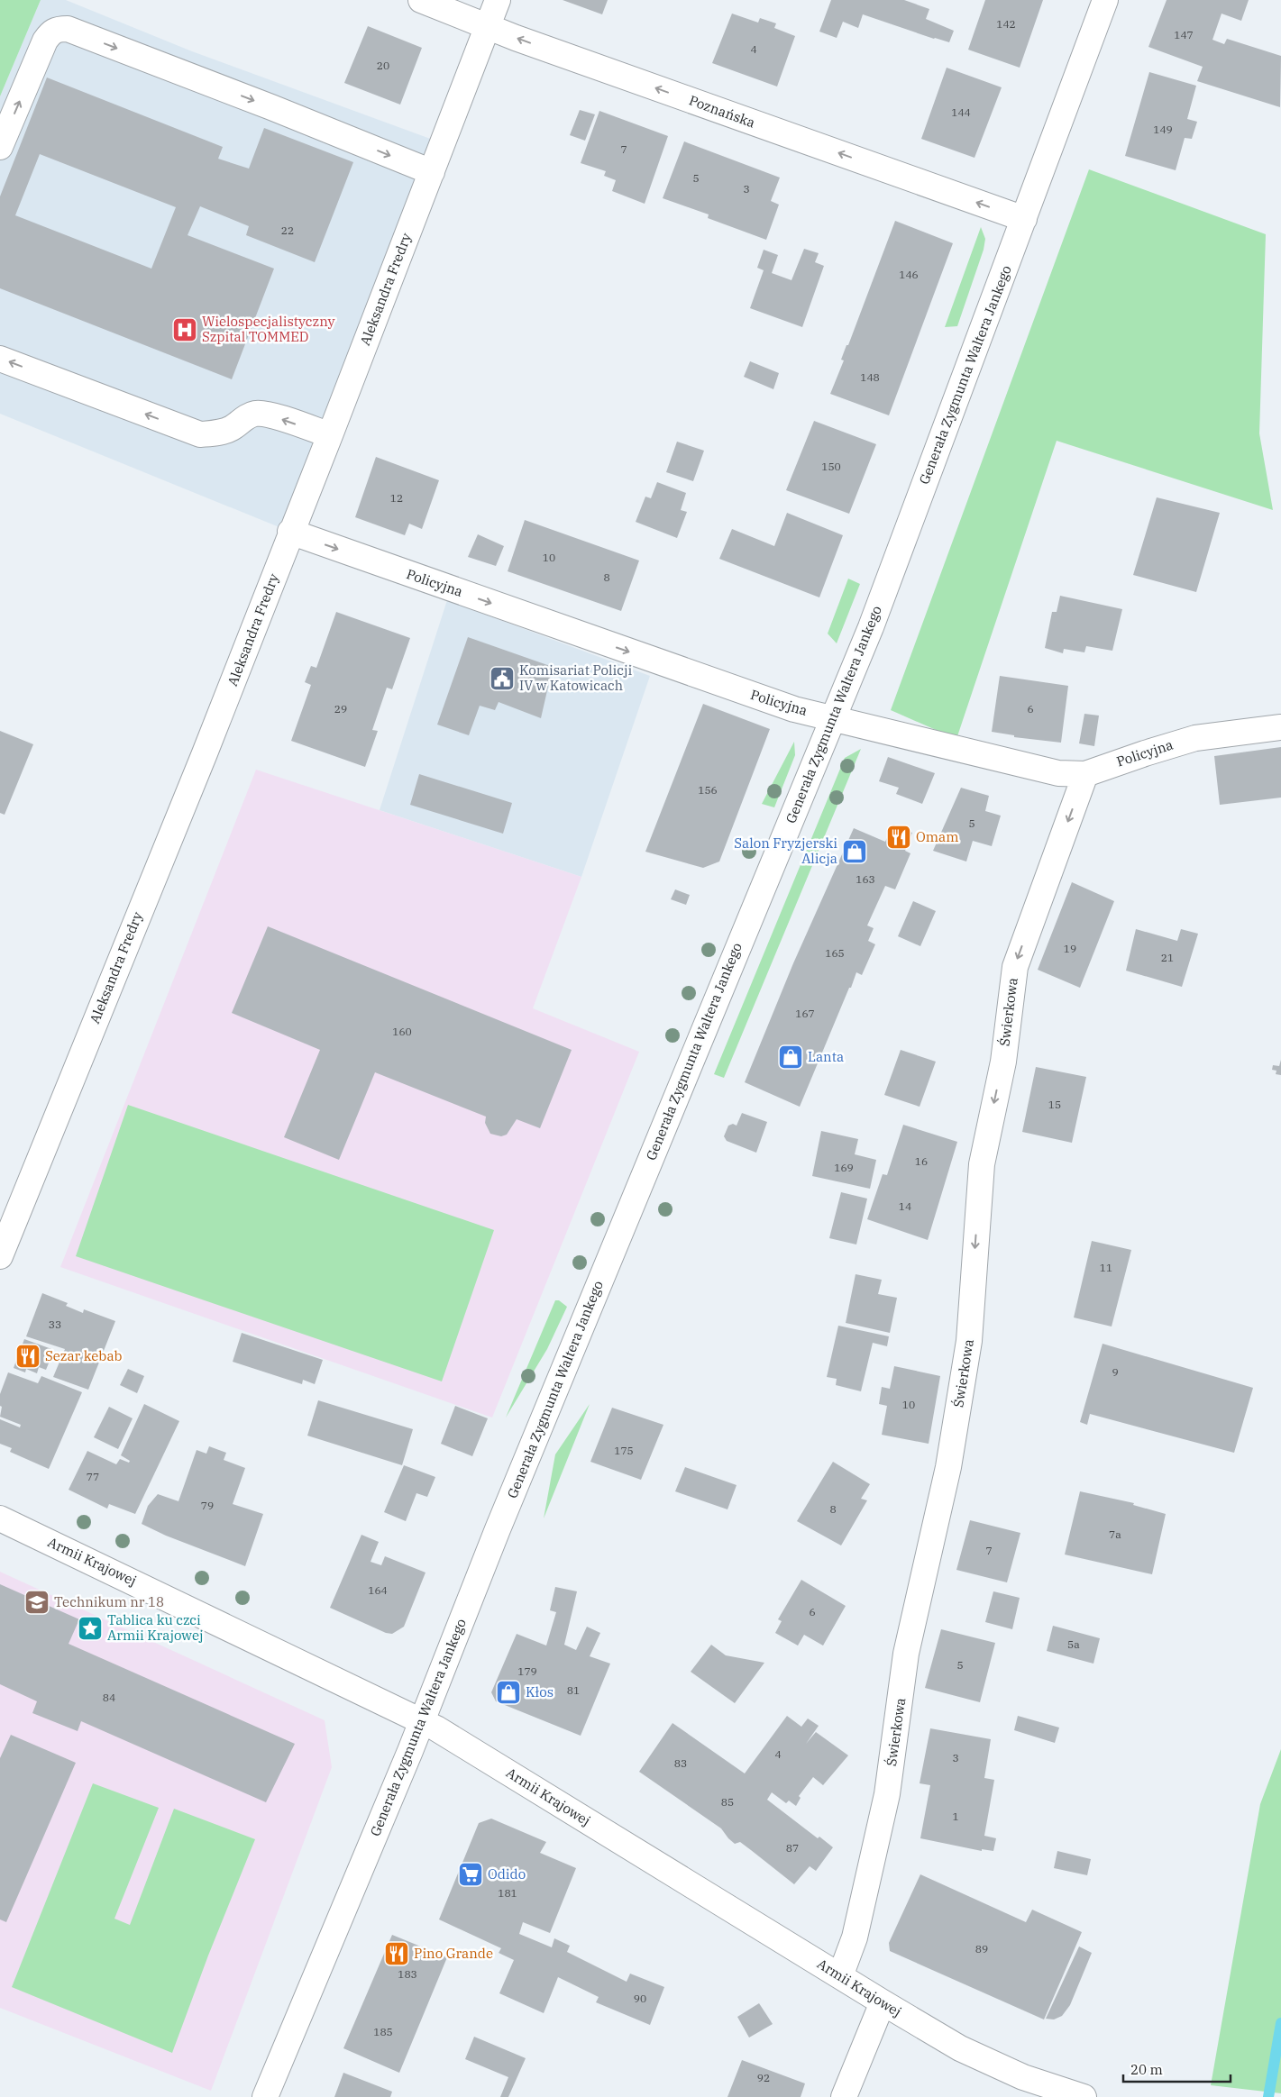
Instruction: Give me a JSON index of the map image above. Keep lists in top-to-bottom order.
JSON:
{
  "streets": {
    "street": [
      "Poznańska",
      "Aleksandra Fredry",
      "Generała Zygmunta Waltera Jankego",
      "Policyjna",
      "Świerkowa",
      "Armii Krajowej"
    ]
  },
  "crossings": [
    ["Poznańska", "Aleksandra Fredry"],
    ["Poznańska", "Generała Zygmunta Waltera Jankego"],
    ["Aleksandra Fredry", "Policyjna"],
    ["Generała Zygmunta Waltera Jankego", "Policyjna"],
    ["Generała Zygmunta Waltera Jankego", "Armii Krajowej"],
    ["Policyjna", "Świerkowa"],
    ["Świerkowa", "Armii Krajowej"]
  ],
  "one_way": ["Poznańska", "Policyjna", "Świerkowa"],
  "places": {
    "hospital": ["Wielospecjalistyczny Szpital TOMMED"],
    "public building": ["Komisariat Policji IV w Katowicach"],
    "restaurant": ["Omam", "Sezar kebab", "Pino Grande"],
    "shop": ["Salon Fryzjerski Alicja", "Lanta", "Kłos"],
    "school or university": ["Technikum nr 18"],
    "place": ["Tablica ku czci Armii Krajowej"],
    "supermarket": ["Odido"]
  },
  "house_numbers": [
    "142",
    "147",
    "4",
    "20",
    "144",
    "149",
    "7",
    "5",
    "3",
    "22",
    "146",
    "148",
    "150",
    "12",
    "10",
    "8",
    "29",
    "6",
    "156",
    "5",
    "163",
    "19",
    "165",
    "21",
    "167",
    "160",
    "15",
    "16",
    "169",
    "14",
    "11",
    "33",
    "9",
    "10",
    "175",
    "77",
    "79",
    "8",
    "7a",
    "7",
    "164",
    "6",
    "5a",
    "5",
    "179",
    "81",
    "84",
    "4",
    "3",
    "83",
    "85",
    "1",
    "87",
    "181",
    "89",
    "183",
    "90",
    "185",
    "92"
  ],
  "scale_bar": "20 m"
}
